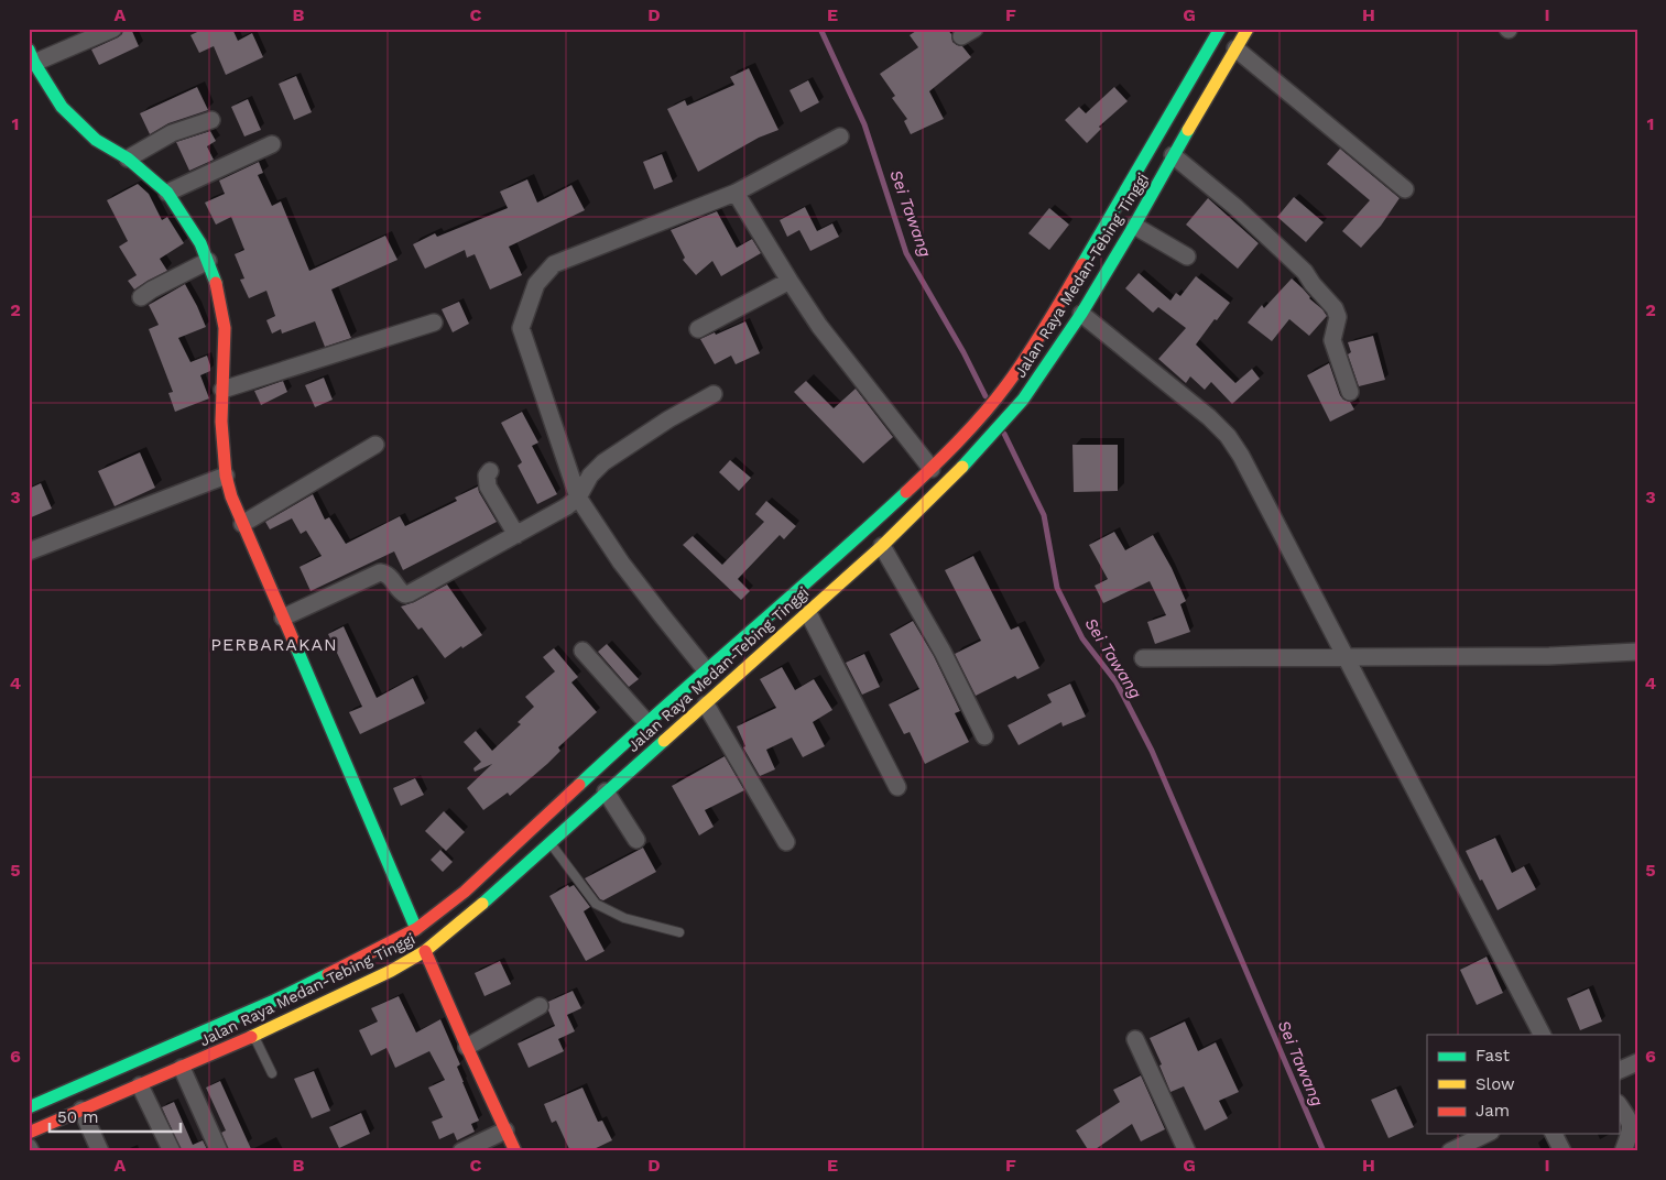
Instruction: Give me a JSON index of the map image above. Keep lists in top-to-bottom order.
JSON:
{
  "streets": {
    "main road": ["Jalan Raya Medan-Tebing Tinggi"]
  },
  "districts": ["PERBARAKAN"],
  "water": ["Sei Tawang"],
  "legend": ["Fast", "Slow", "Jam"],
  "scale_bar": "50 m",
  "grid": {
    "columns": [
      "A",
      "B",
      "C",
      "D",
      "E",
      "F",
      "G",
      "H",
      "I"
    ],
    "rows": [
      "1",
      "2",
      "3",
      "4",
      "5",
      "6"
    ]
  }
}
